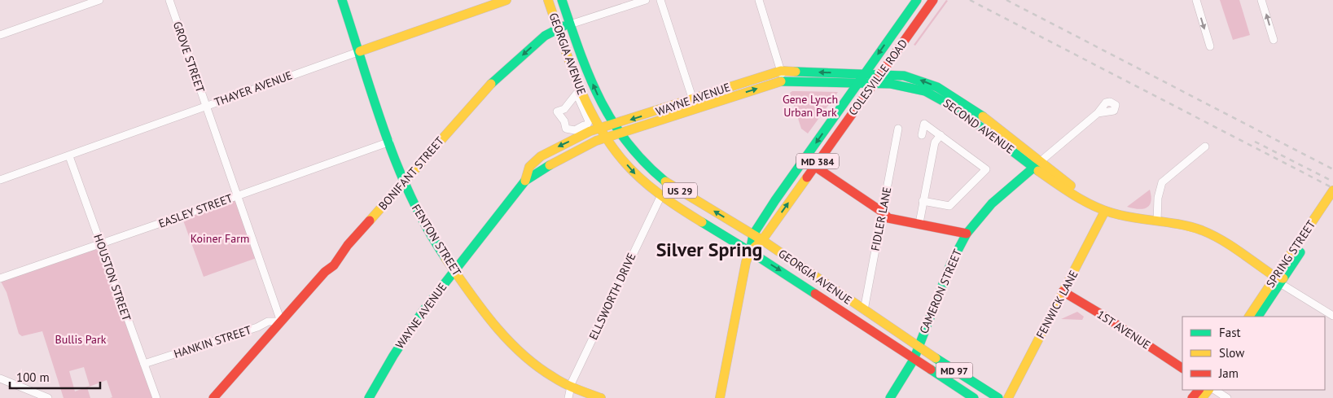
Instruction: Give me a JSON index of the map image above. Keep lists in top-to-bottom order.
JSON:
{
  "streets": {
    "main road": [
      "GEORGIA AVENUE",
      "COLESVILLE ROAD",
      "THAYER AVENUE",
      "WAYNE AVENUE",
      "SECOND AVENUE",
      "MD 384",
      "BONIFANT STREET",
      "US 29",
      "FENTON STREET",
      "SPRING STREET",
      "CAMERON STREET",
      "FENWICK LANE",
      "1ST AVENUE",
      "MD 97"
    ],
    "street": [
      "GROVE STREET",
      "EASLEY STREET",
      "FIDLER LANE",
      "HOUSTON STREET",
      "ELLSWORTH DRIVE",
      "HANKIN STREET"
    ]
  },
  "crossings": [
    ["GEORGIA AVENUE", "COLESVILLE ROAD"],
    ["GEORGIA AVENUE", "WAYNE AVENUE"],
    ["GEORGIA AVENUE", "BONIFANT STREET"],
    ["GEORGIA AVENUE", "FIDLER LANE"],
    ["GEORGIA AVENUE", "CAMERON STREET"],
    ["GEORGIA AVENUE", "ELLSWORTH DRIVE"],
    ["GEORGIA AVENUE", "MD 97"],
    ["GROVE STREET", "THAYER AVENUE"],
    ["GROVE STREET", "BONIFANT STREET"],
    ["GROVE STREET", "EASLEY STREET"],
    ["GROVE STREET", "HANKIN STREET"],
    ["COLESVILLE ROAD", "WAYNE AVENUE"],
    ["COLESVILLE ROAD", "SECOND AVENUE"],
    ["THAYER AVENUE", "FENTON STREET"],
    ["THAYER AVENUE", "HOUSTON STREET"],
    ["WAYNE AVENUE", "SECOND AVENUE"],
    ["WAYNE AVENUE", "FENTON STREET"],
    ["SECOND AVENUE", "SPRING STREET"],
    ["SECOND AVENUE", "CAMERON STREET"],
    ["SECOND AVENUE", "FENWICK LANE"],
    ["BONIFANT STREET", "FENTON STREET"],
    ["BONIFANT STREET", "HANKIN STREET"],
    ["EASLEY STREET", "FENTON STREET"],
    ["EASLEY STREET", "HOUSTON STREET"],
    ["FENTON STREET", "ELLSWORTH DRIVE"],
    ["HOUSTON STREET", "HANKIN STREET"],
    ["FENWICK LANE", "1ST AVENUE"]
  ],
  "one_way": ["BONIFANT STREET"],
  "districts": ["Silver Spring"],
  "parks": ["Gene Lynch Urban Park", "Koiner Farm", "Bullis Park"],
  "legend": ["Fast", "Slow", "Jam"],
  "scale_bar": "100 m"
}
